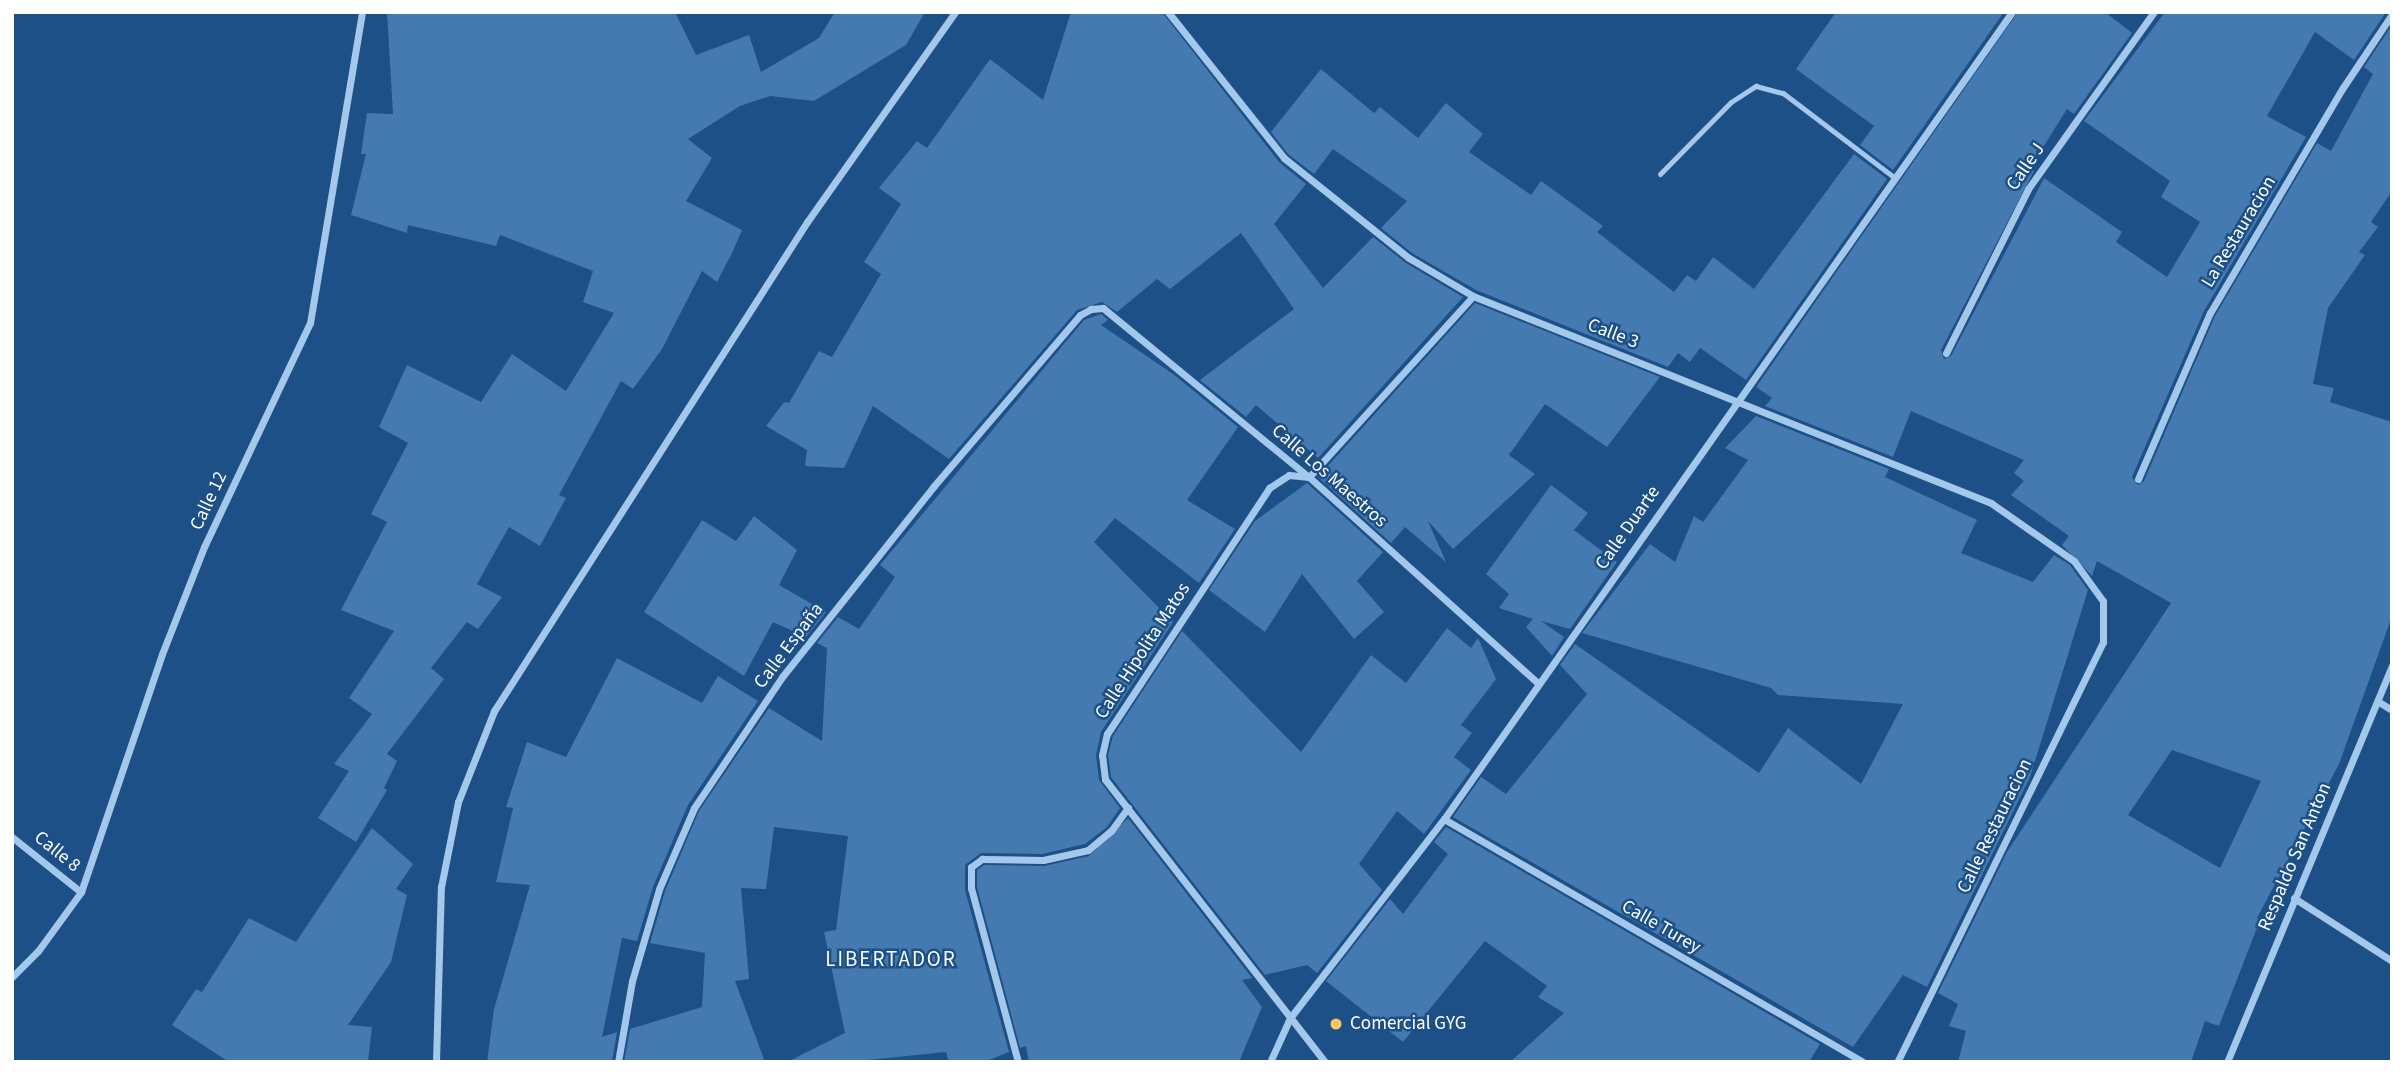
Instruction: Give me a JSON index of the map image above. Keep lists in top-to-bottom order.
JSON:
{
  "streets": {
    "street": [
      "Calle J",
      "La Restauracion",
      "Calle 3",
      "Calle Los Maestros",
      "Calle 12",
      "Calle Duarte",
      "Calle España",
      "Calle Hipolita Matos",
      "Calle Restauracion",
      "Calle 8",
      "Respaldo San Anton",
      "Calle Turey"
    ]
  },
  "crossings": [
    ["Calle 3", "Calle Duarte"],
    ["Calle 3", "Calle Restauracion"],
    ["Calle Los Maestros", "Calle Duarte"],
    ["Calle Los Maestros", "Calle España"],
    ["Calle Los Maestros", "Calle Hipolita Matos"],
    ["Calle 12", "Calle 8"],
    ["Calle Duarte", "Calle Hipolita Matos"],
    ["Calle Duarte", "Calle Turey"]
  ],
  "districts": ["LIBERTADOR"],
  "places": ["Comercial GYG"]
}
